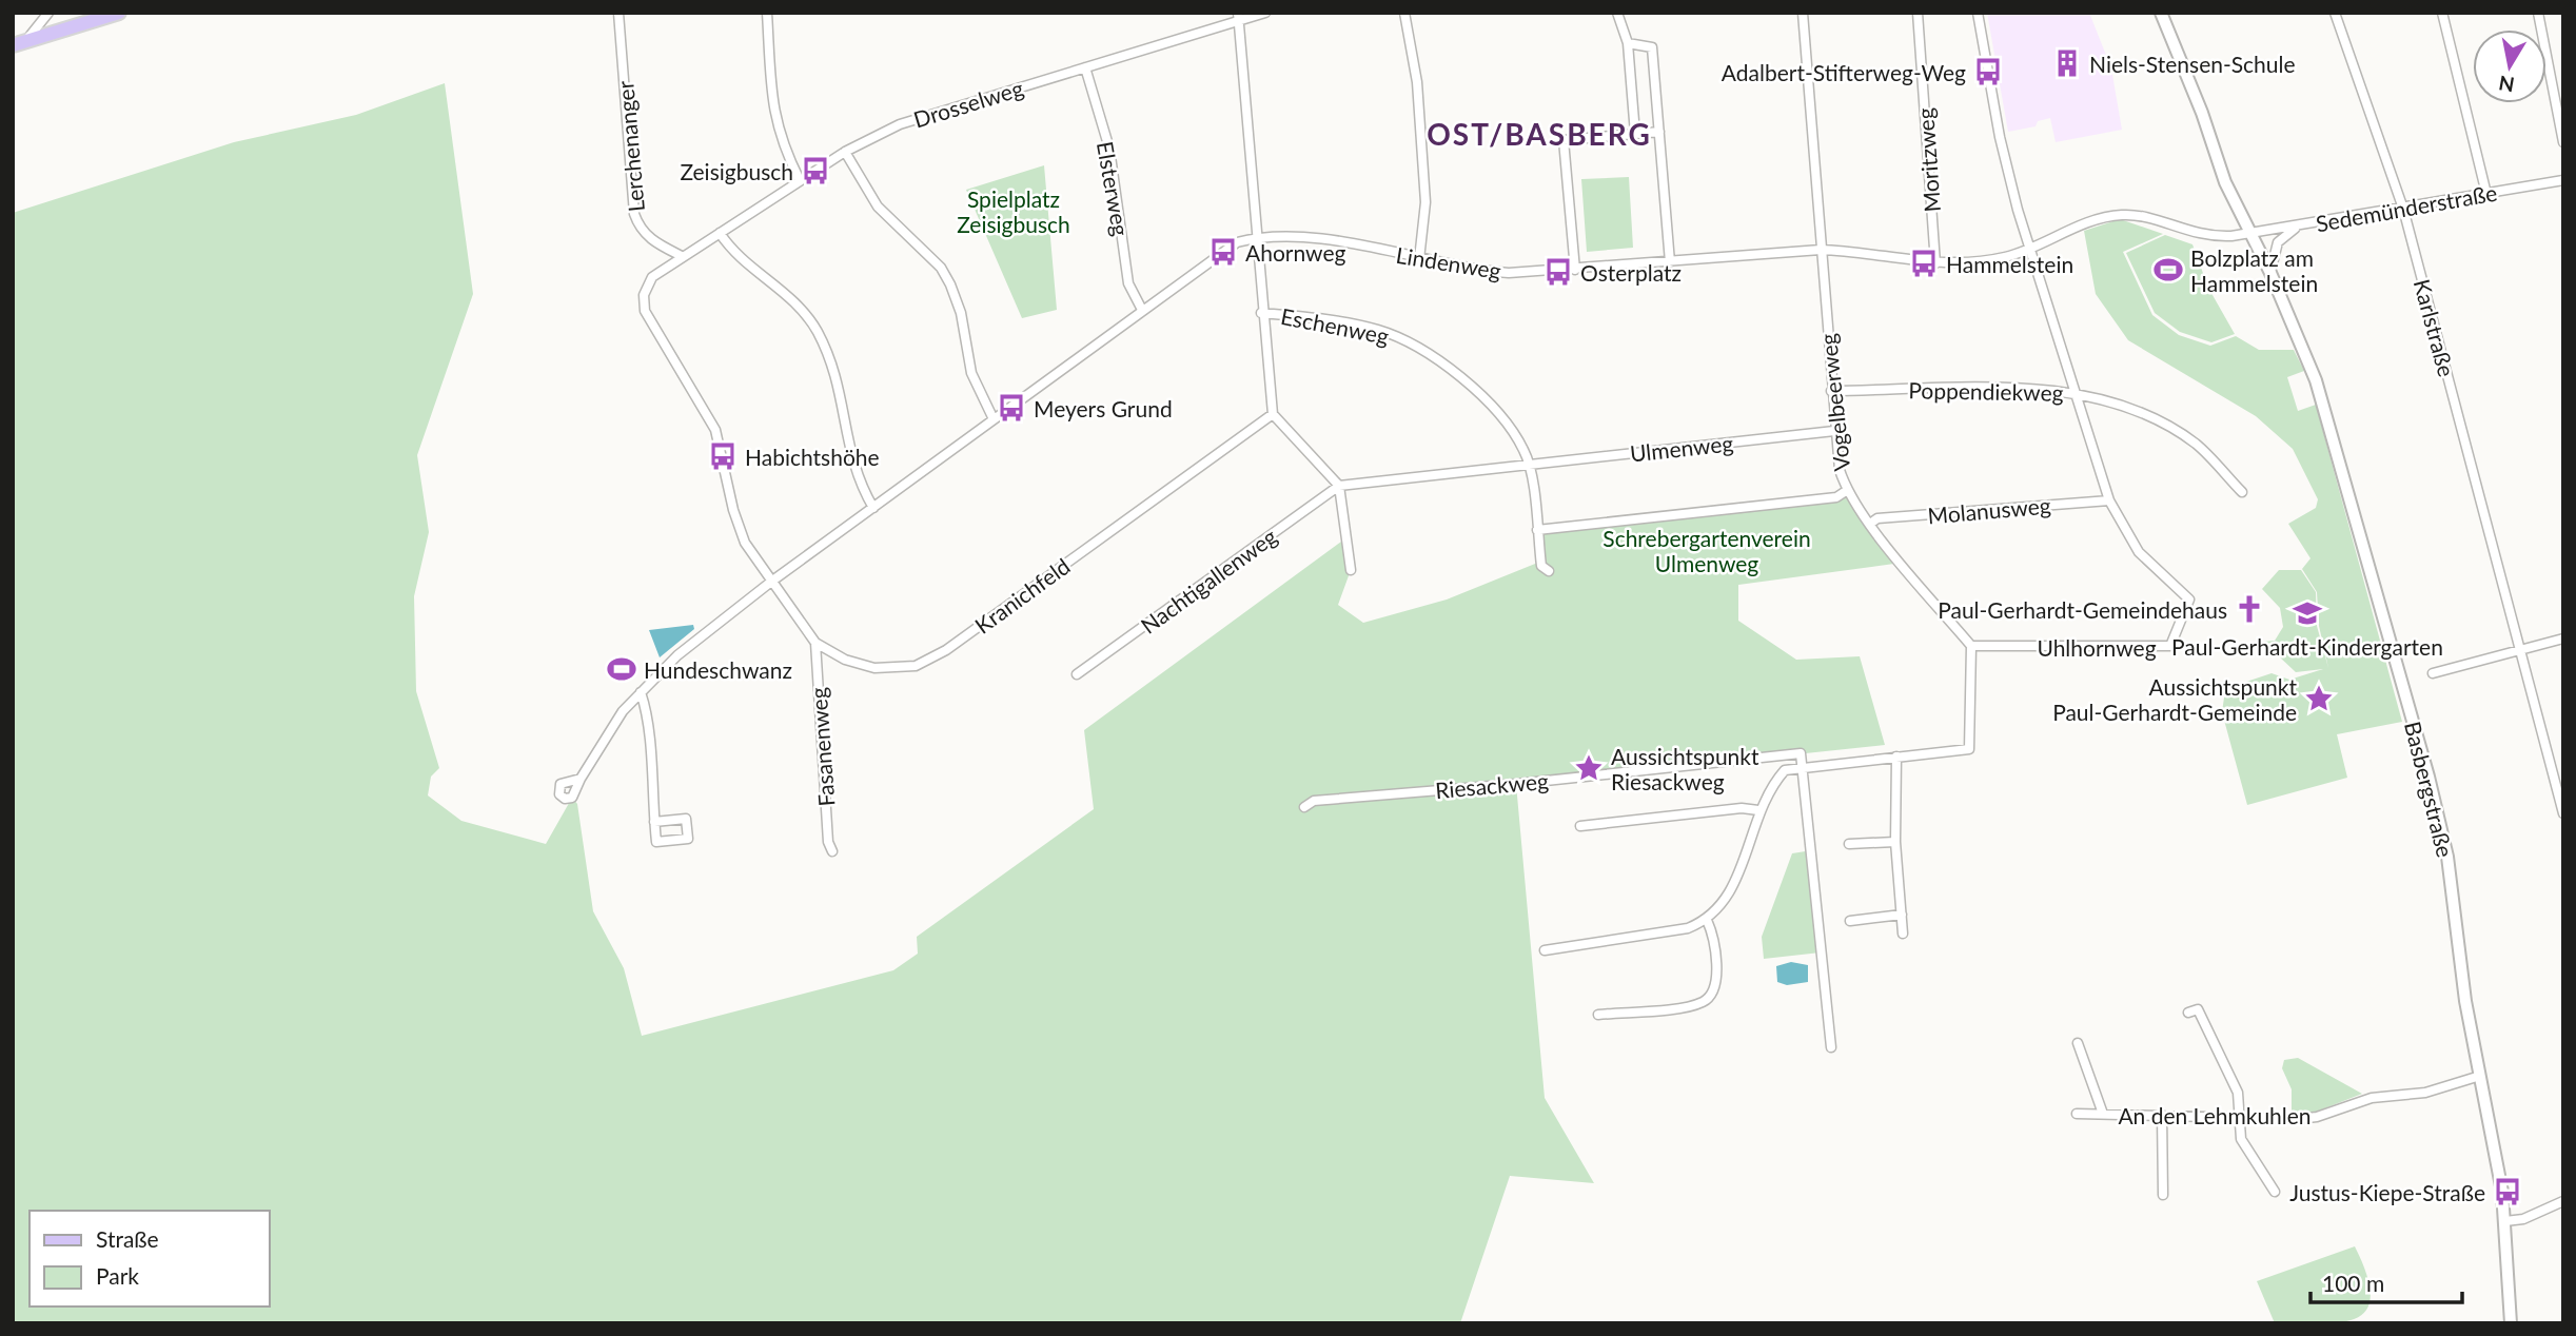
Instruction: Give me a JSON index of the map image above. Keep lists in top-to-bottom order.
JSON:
{
  "streets": {
    "main road": ["Basbergstraße"],
    "street": [
      "Drosselweg",
      "Lerchenanger",
      "Moritzweg",
      "Elsterweg",
      "Sedemünderstraße",
      "Lindenweg",
      "Eschenweg",
      "Karlstraße",
      "Poppendiekweg",
      "Vogelbeerweg",
      "Ulmenweg",
      "Molanusweg",
      "Nachtigallenweg",
      "Kranichfeld",
      "Uhlhornweg",
      "Fasanenweg",
      "Riesackweg",
      "An den Lehmkuhlen"
    ]
  },
  "crossings": [
    ["Drosselweg", "Elsterweg"],
    ["Sedemünderstraße", "Karlstraße"],
    ["Sedemünderstraße", "Basbergstraße"],
    ["Lindenweg", "Vogelbeerweg"],
    ["Eschenweg", "Ulmenweg"],
    ["Poppendiekweg", "Vogelbeerweg"],
    ["Vogelbeerweg", "Ulmenweg"],
    ["Vogelbeerweg", "Molanusweg"],
    ["Vogelbeerweg", "Uhlhornweg"],
    ["Vogelbeerweg", "Riesackweg"],
    ["Ulmenweg", "Nachtigallenweg"],
    ["Molanusweg", "Uhlhornweg"],
    ["Kranichfeld", "Fasanenweg"],
    ["Uhlhornweg", "Riesackweg"],
    ["Basbergstraße", "An den Lehmkuhlen"]
  ],
  "districts": ["OST/BASBERG"],
  "parks": ["Spielplatz Zeisigbusch", "Schrebergartenverein Ulmenweg"],
  "places": {
    "building": ["Niels-Stensen-Schule"],
    "bus stop": [
      "Adalbert-Stifterweg-Weg",
      "Zeisigbusch",
      "Ahornweg",
      "Hammelstein",
      "Osterplatz",
      "Meyers Grund",
      "Habichtshöhe",
      "Justus-Kiepe-Straße"
    ],
    "sports": ["Bolzplatz am Hammelstein", "Hundeschwanz"],
    "church": ["Paul-Gerhardt-Gemeindehaus"],
    "school or university": ["Paul-Gerhardt-Kindergarten"],
    "place": ["Aussichtspunkt Paul-Gerhardt-Gemeinde", "Aussichtspunkt Riesackweg"]
  },
  "legend": ["Straße", "Park"],
  "scale_bar": "100 m",
  "north": "bottom"
}
